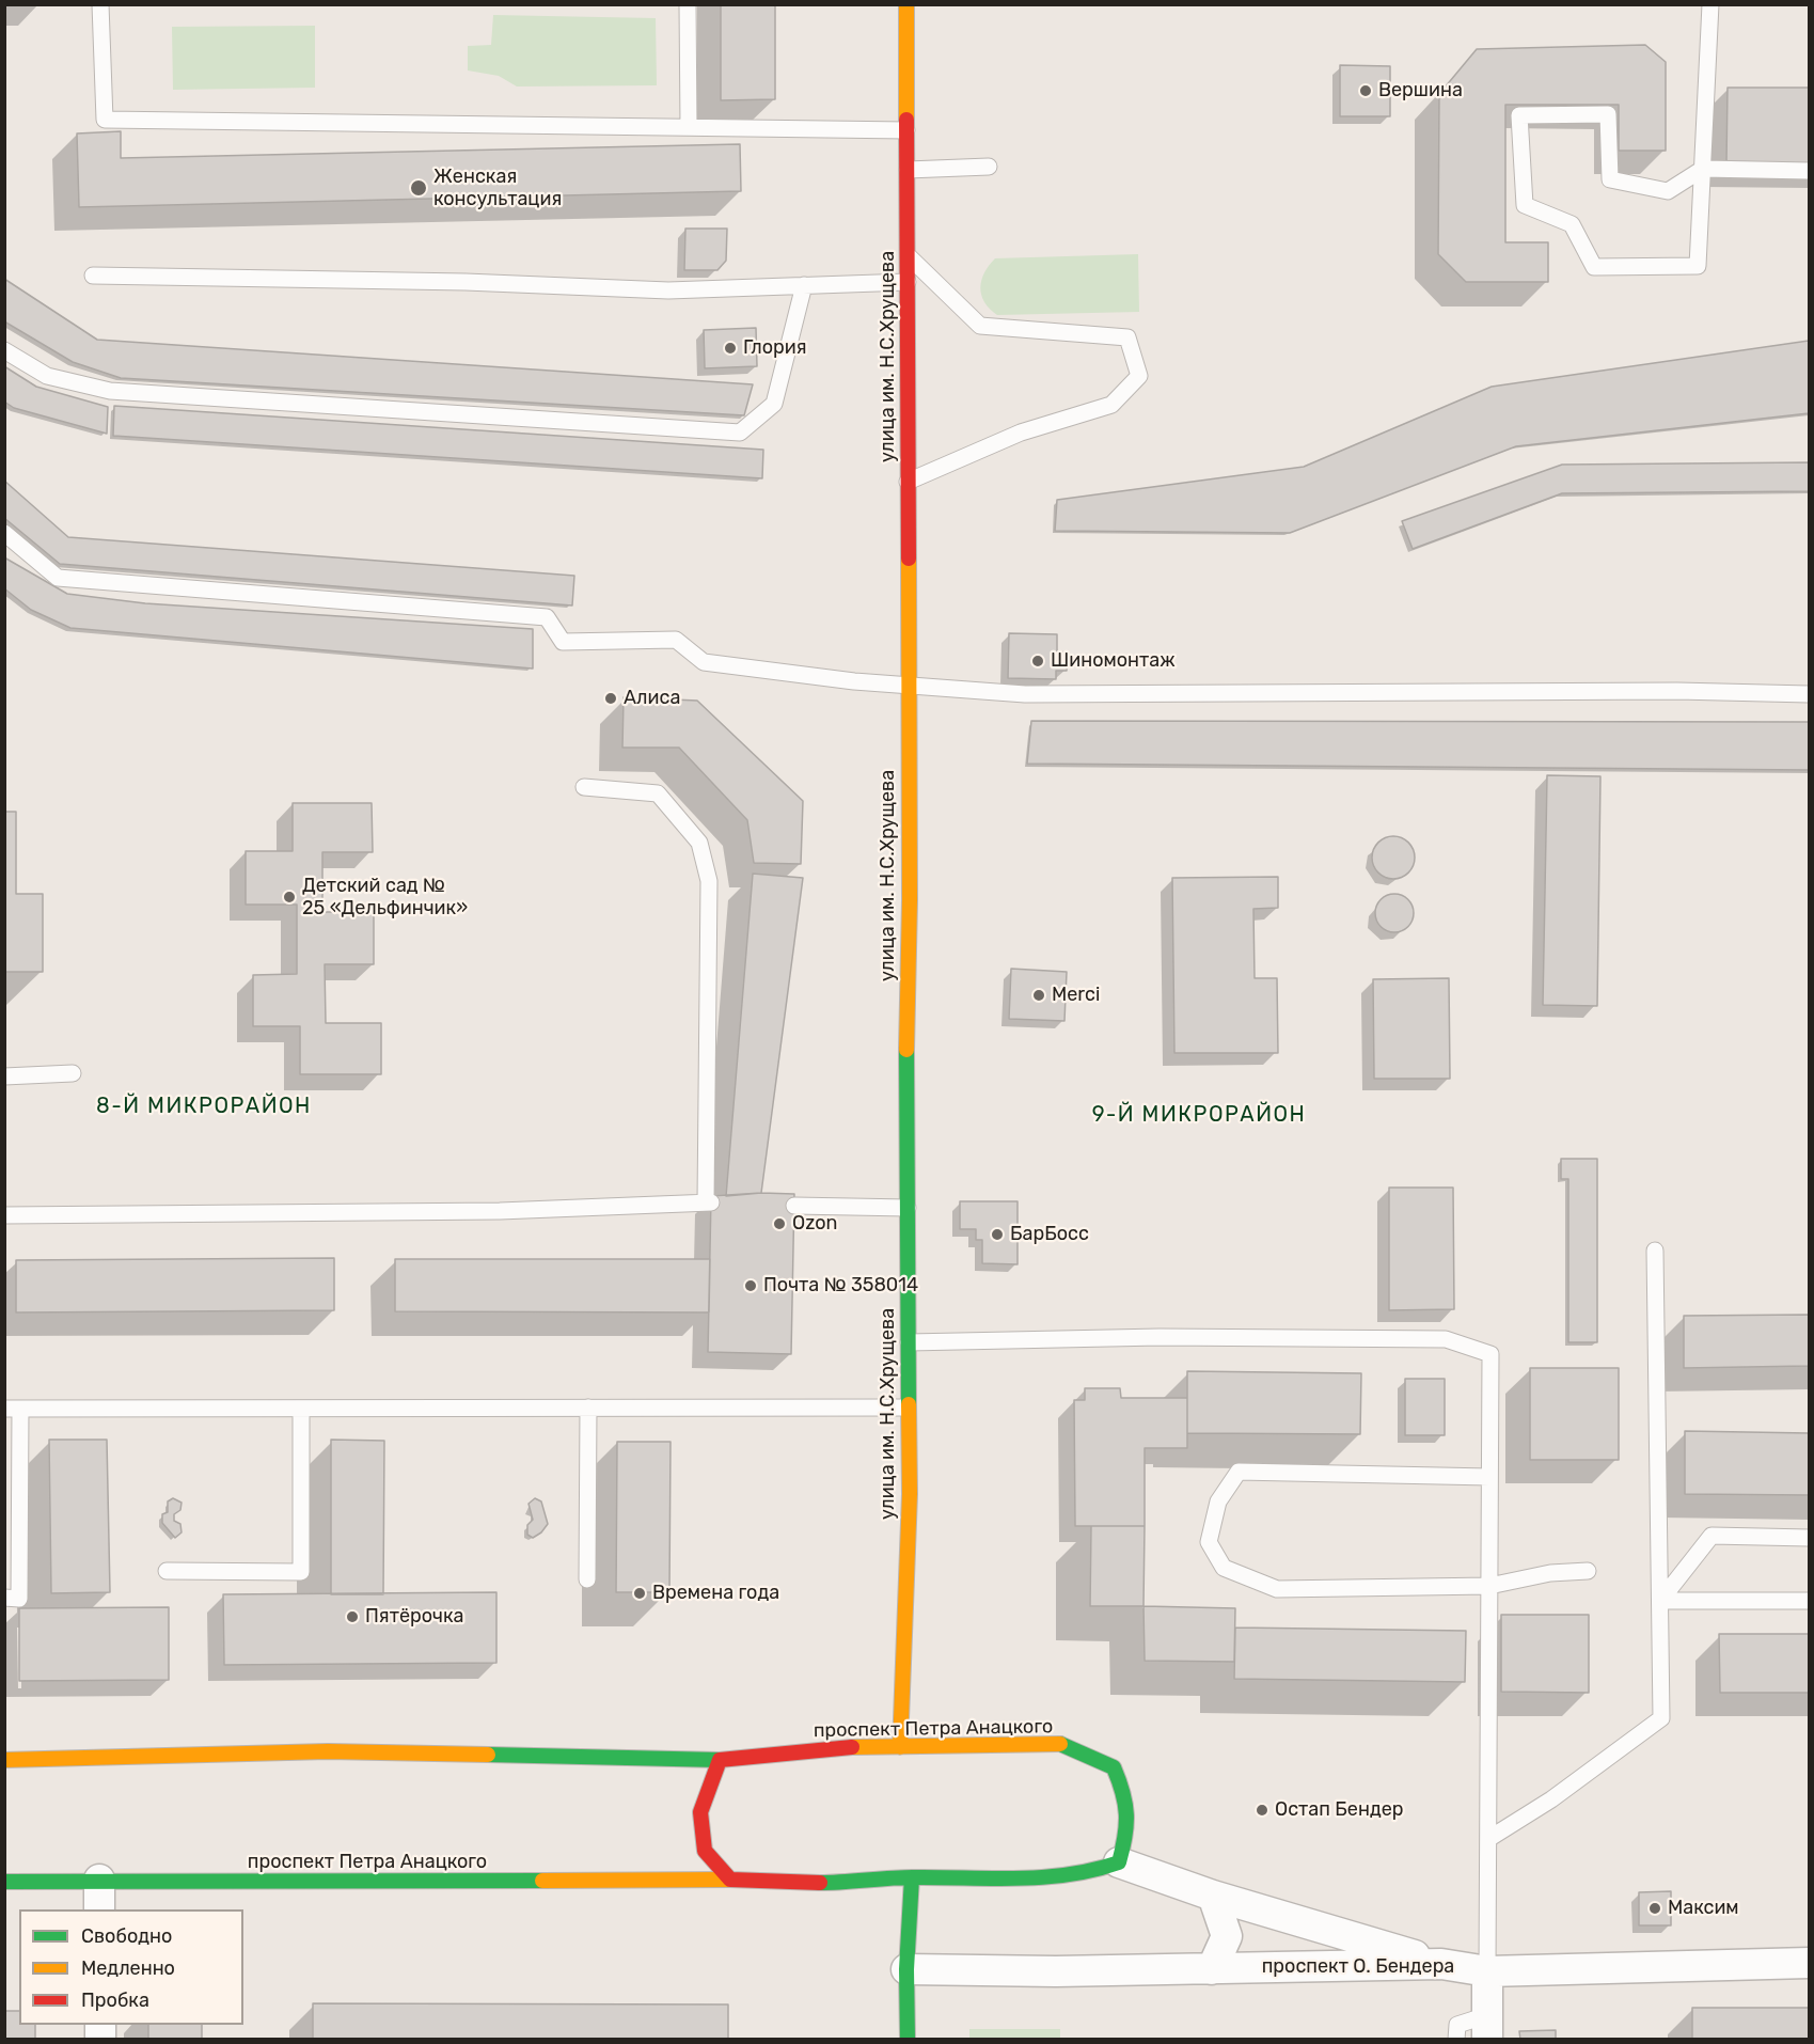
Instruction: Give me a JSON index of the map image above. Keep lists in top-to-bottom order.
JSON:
{
  "streets": {
    "main road": ["улица им. Н.С.Хрущева", "проспект Петра Анацкого"],
    "street": ["проспект О. Бендера"]
  },
  "crossings": [
    ["улица им. Н.С.Хрущева", "проспект Петра Анацкого"]
  ],
  "districts": ["8-Й МИКРОРАЙОН", "9-Й МИКРОРАЙОН"],
  "places": [
    "Вершина",
    "Женская консультация",
    "Глория",
    "Шиномонтаж",
    "Алиса",
    "Детский сад № 25 «Дельфинчик»",
    "Merci",
    "Ozon",
    "БарБосс",
    "Почта № 358014",
    "Времена года",
    "Пятёрочка",
    "Остап Бендер",
    "Максим"
  ],
  "legend": ["Свободно", "Медленно", "Пробка"]
}
